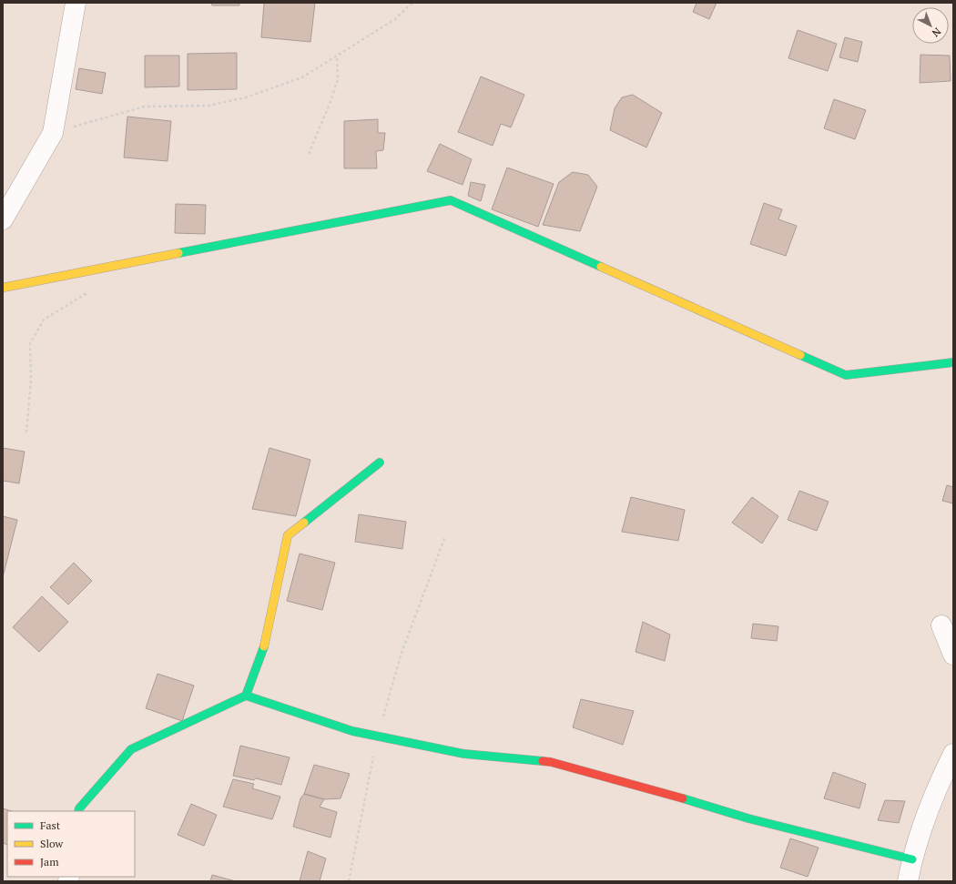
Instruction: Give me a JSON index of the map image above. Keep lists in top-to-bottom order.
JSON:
{
  "legend": ["Fast", "Slow", "Jam"],
  "north": "bottom right"
}
